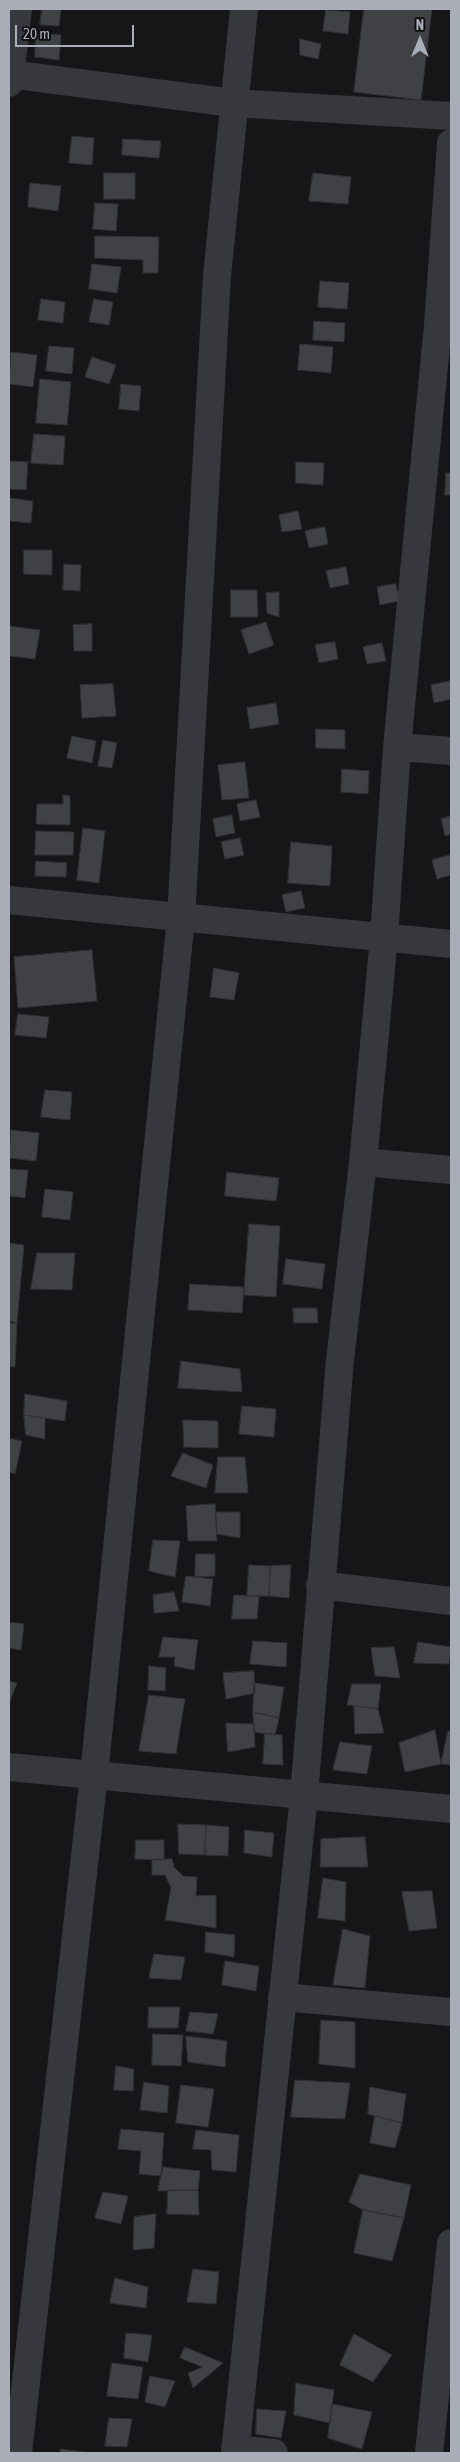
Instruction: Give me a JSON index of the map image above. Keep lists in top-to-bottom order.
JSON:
{
  "scale_bar": "20 m",
  "north": "top"
}
